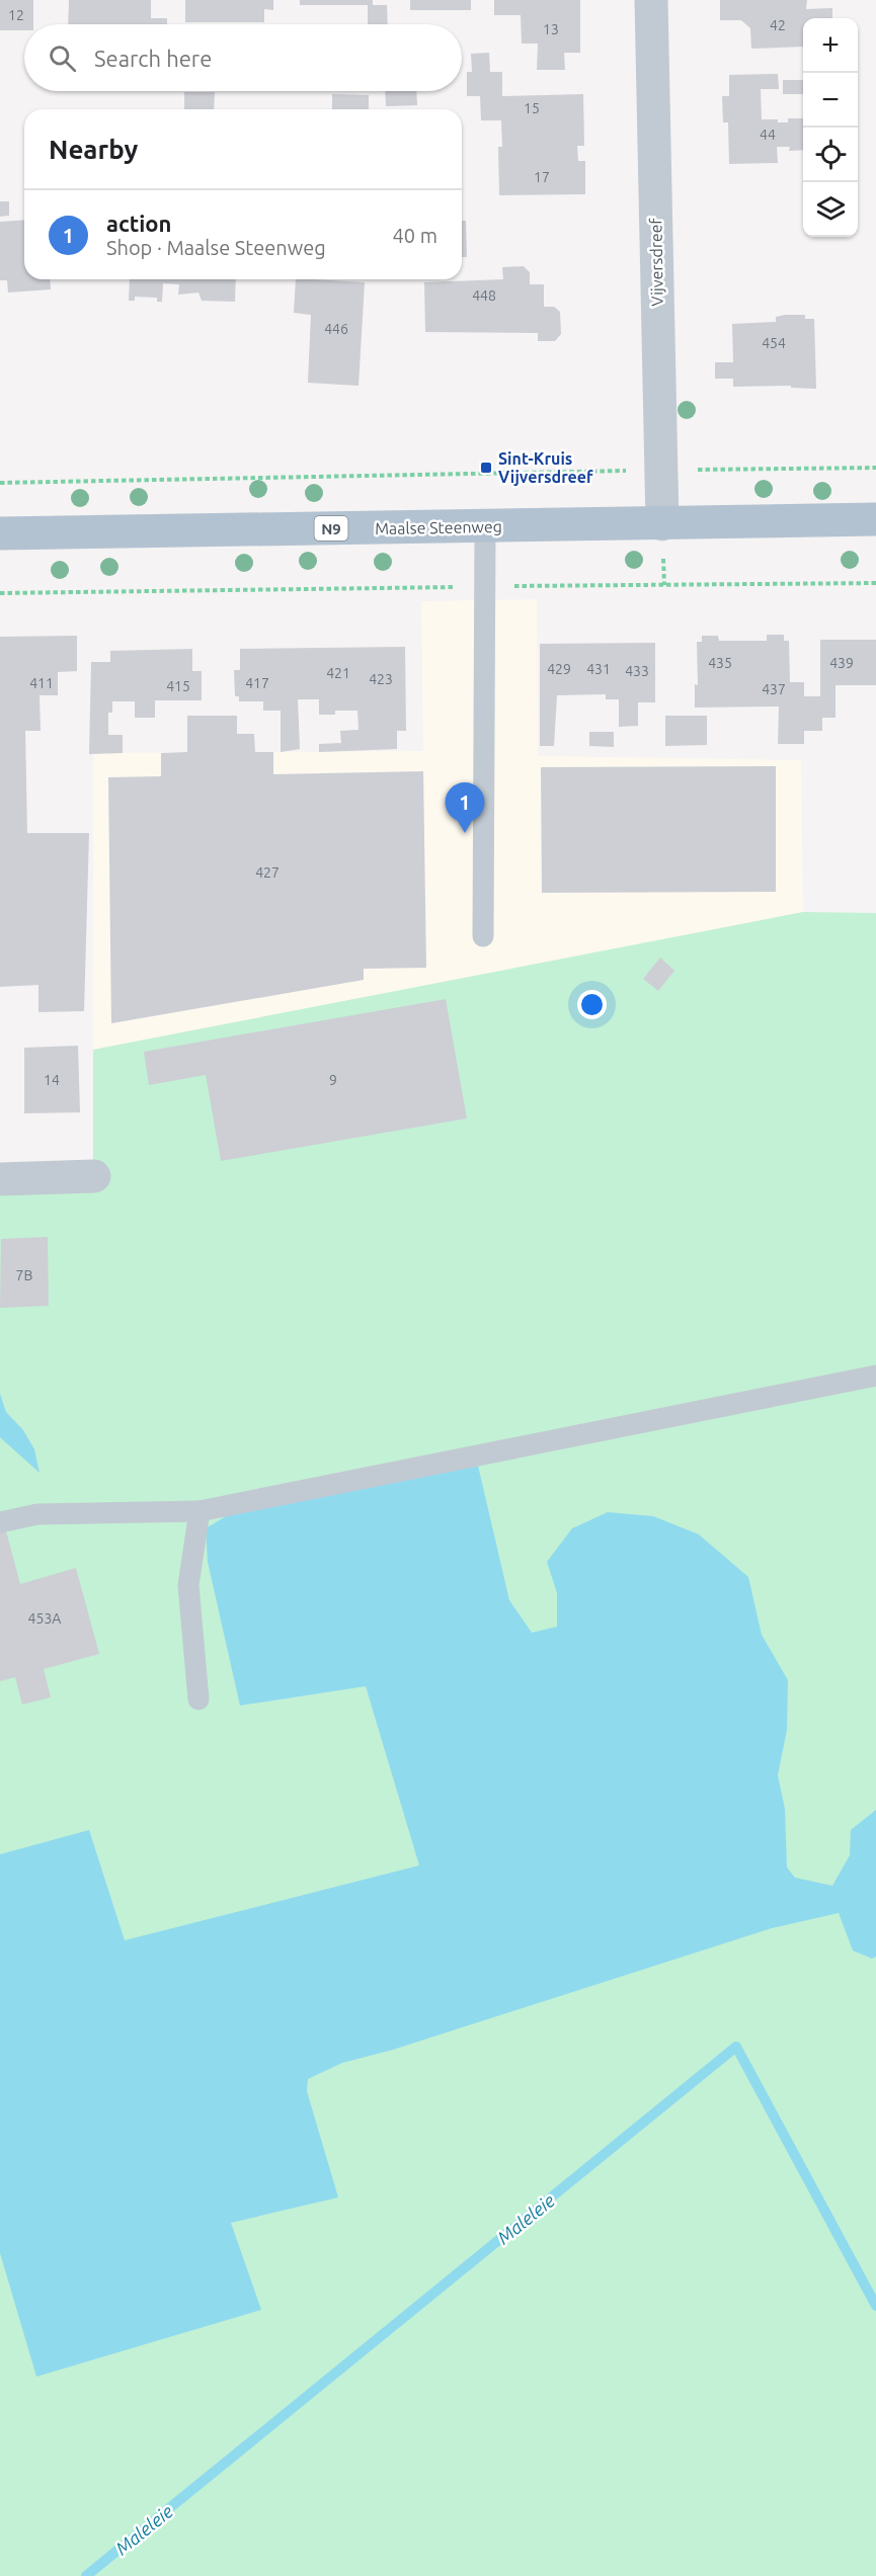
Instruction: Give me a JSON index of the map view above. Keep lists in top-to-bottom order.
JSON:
{
  "streets": {
    "main road": ["Maalse Steenweg", "N9"],
    "street": ["Vijversdreef"]
  },
  "crossings": [
    ["Vijversdreef", "Maalse Steenweg"]
  ],
  "water": ["Maleleie"],
  "places": {
    "transit": ["Sint-Kruis Vijversdreef"]
  },
  "house_numbers": [
    "12",
    "42",
    "13",
    "15",
    "44",
    "17",
    "448",
    "446",
    "454",
    "435",
    "439",
    "429",
    "431",
    "433",
    "421",
    "423",
    "411",
    "417",
    "415",
    "437",
    "427",
    "14",
    "9",
    "7B",
    "453A"
  ],
  "page": {
    "map_buttons": ["+", "−"],
    "search": "Search here",
    "heading": "Nearby",
    "list": [
      {
        "mark": "1",
        "name": "action",
        "note": "Shop · Maalse Steenweg",
        "value": "40 m"
      }
    ],
    "pins": "1"
  }
}
